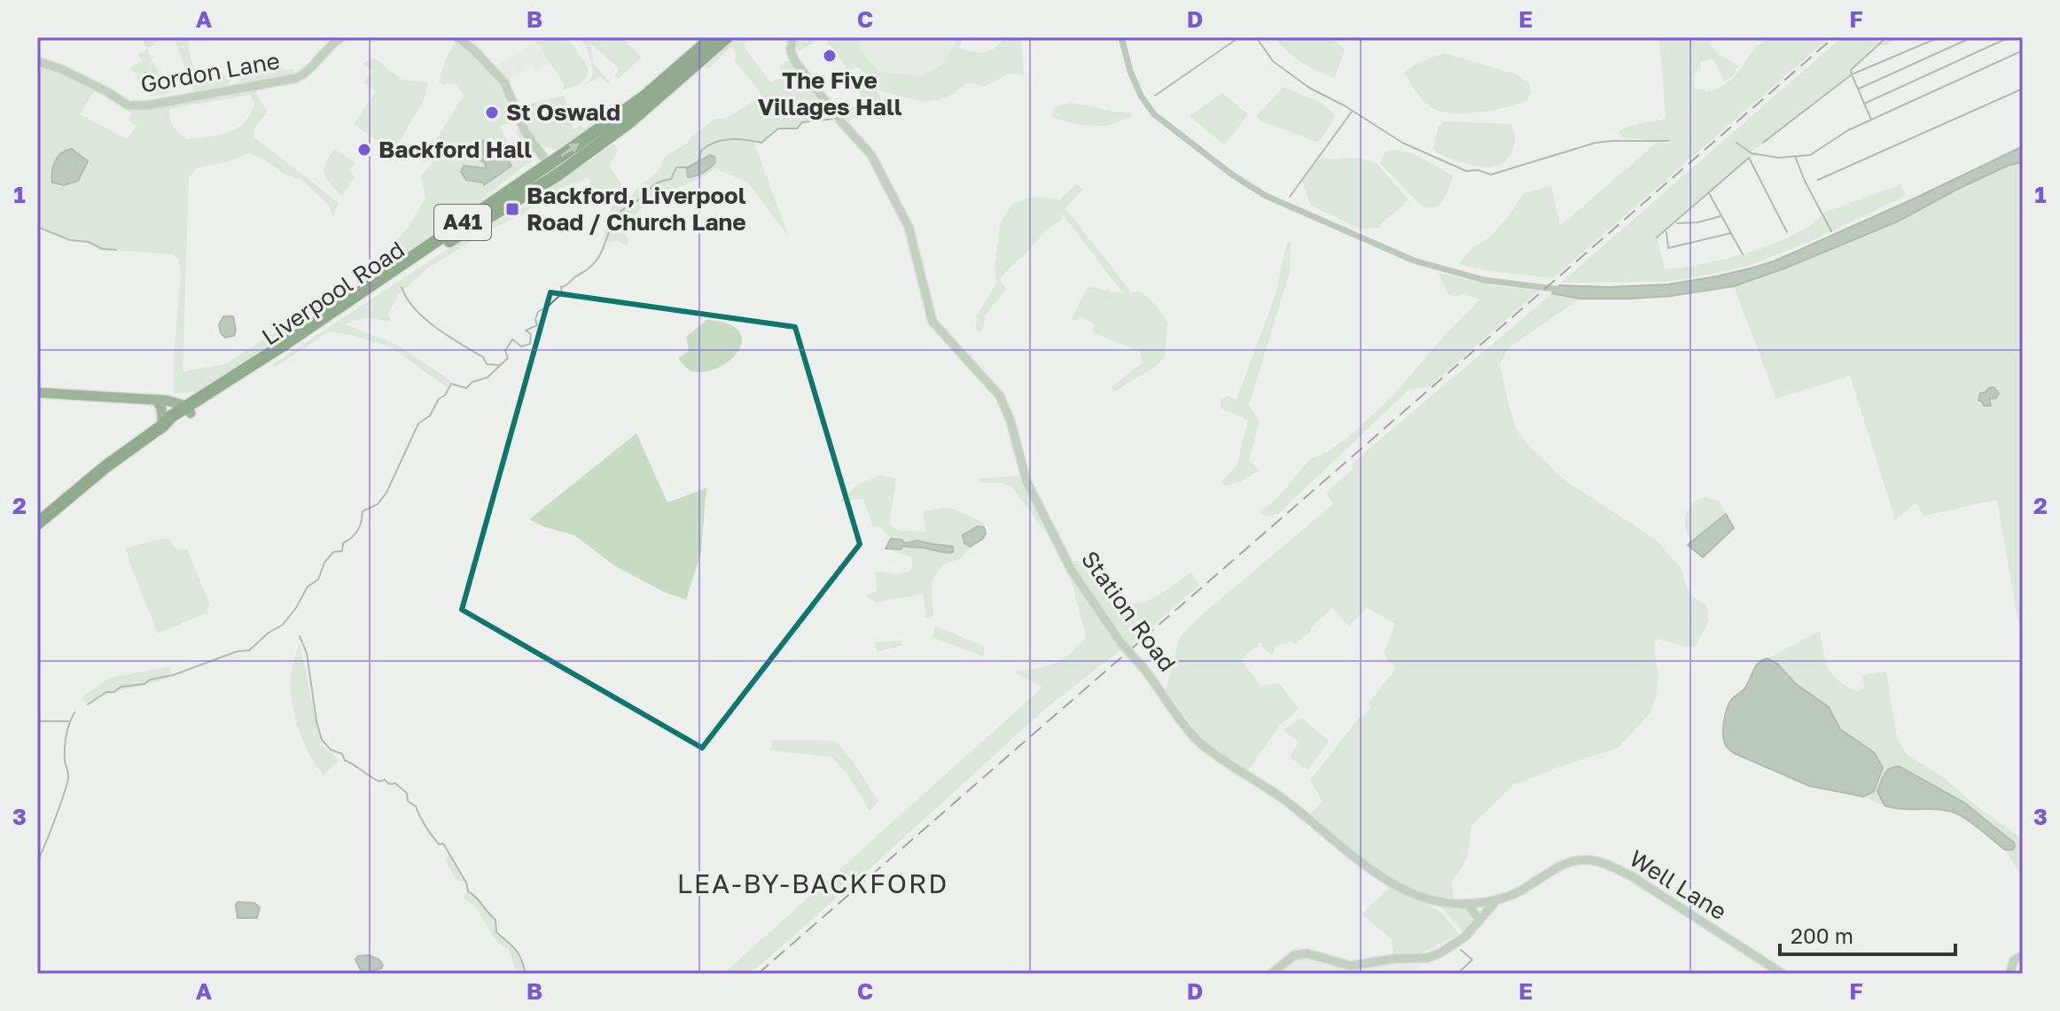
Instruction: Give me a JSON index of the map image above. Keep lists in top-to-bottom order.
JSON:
{
  "streets": {
    "highway": ["A41", "Liverpool Road"],
    "street": ["Gordon Lane", "Station Road", "Well Lane"]
  },
  "crossings": [
    ["Station Road", "Well Lane"]
  ],
  "districts": ["LEA-BY-BACKFORD"],
  "places": {
    "other": ["The Five Villages Hall", "St Oswald", "Backford Hall"],
    "transit": ["Backford, Liverpool Road / Church Lane"]
  },
  "scale_bar": "200 m",
  "grid": {
    "columns": [
      "A",
      "B",
      "C",
      "D",
      "E",
      "F"
    ],
    "rows": ["1", "2", "3"]
  }
}
